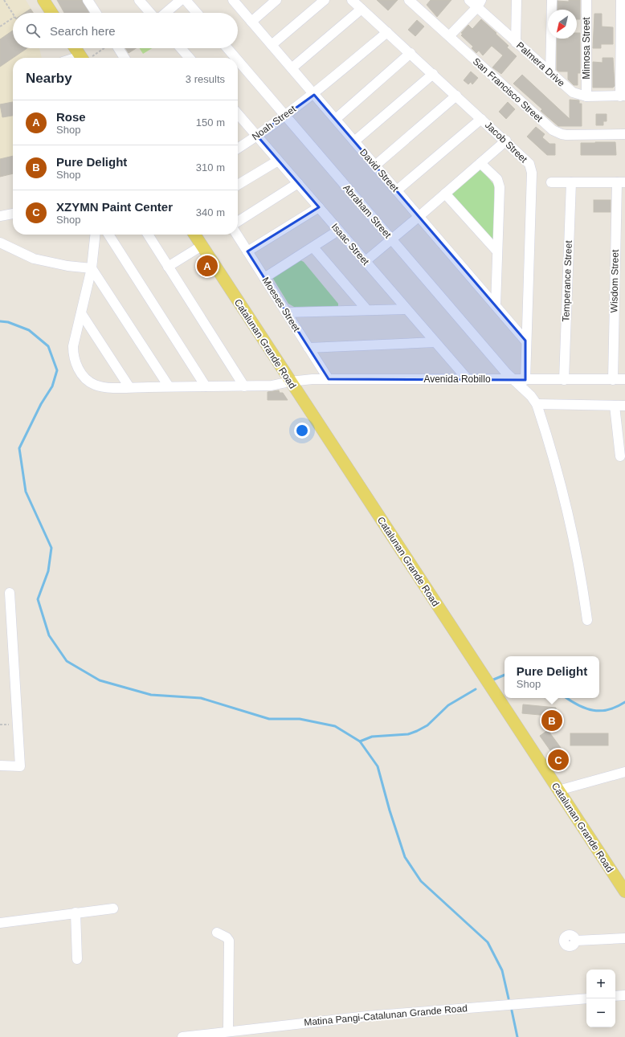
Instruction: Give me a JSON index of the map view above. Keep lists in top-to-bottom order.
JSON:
{
  "streets": {
    "main road": ["Catalunan Grande Road"],
    "street": [
      "Mimosa Street",
      "Palmera Drive",
      "San Francisco Street",
      "Noah Street",
      "Jacob Street",
      "David Street",
      "Abraham Street",
      "Isaac Street",
      "Temperance Street",
      "Wisdom Street",
      "Moeses Street",
      "Avenida Robillo",
      "Matina Pangi-Catalunan Grande Road"
    ]
  },
  "crossings": [
    ["Mimosa Street", "Palmera Drive"],
    ["Noah Street", "Jacob Street"],
    ["Noah Street", "David Street"],
    ["Noah Street", "Abraham Street"],
    ["Noah Street", "Isaac Street"],
    ["Jacob Street", "David Street"],
    ["Jacob Street", "Avenida Robillo"],
    ["Abraham Street", "Avenida Robillo"],
    ["Isaac Street", "Avenida Robillo"],
    ["Temperance Street", "Avenida Robillo"],
    ["Wisdom Street", "Avenida Robillo"],
    ["Moeses Street", "Avenida Robillo"],
    ["Catalunan Grande Road", "Avenida Robillo"]
  ],
  "north": "bottom left",
  "page": {
    "search": "Search here",
    "heading": ["Nearby", "3 results"],
    "list": [
      {
        "mark": "A",
        "name": "Rose",
        "note": "Shop",
        "value": "150 m"
      },
      {
        "mark": "B",
        "name": "Pure Delight",
        "note": "Shop",
        "value": "310 m"
      },
      {
        "mark": "C",
        "name": "XZYMN Paint Center",
        "note": "Shop",
        "value": "340 m"
      }
    ],
    "pins": ["A", "B", "C"],
    "popup": ["Pure Delight", "Shop"],
    "map_buttons": ["+", "−"]
  }
}
